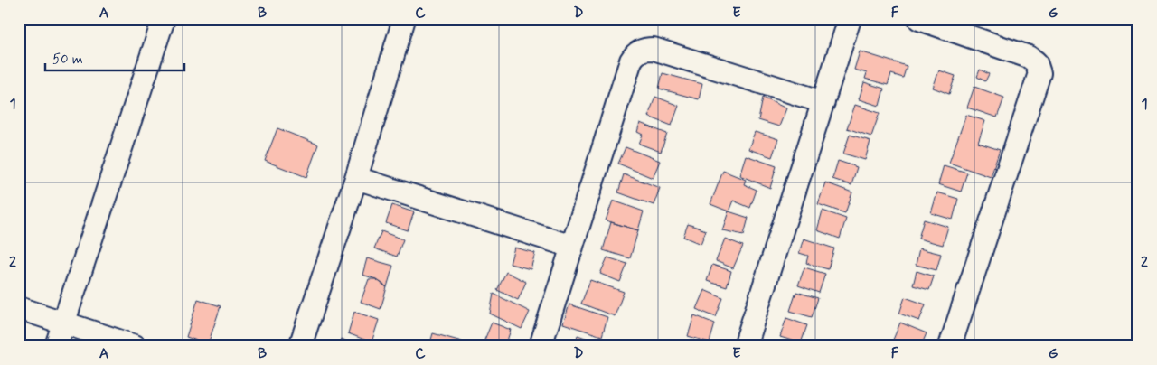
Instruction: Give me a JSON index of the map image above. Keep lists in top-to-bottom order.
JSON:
{
  "scale_bar": "50 m",
  "grid": {
    "columns": [
      "A",
      "B",
      "C",
      "D",
      "E",
      "F",
      "G"
    ],
    "rows": ["1", "2"]
  }
}
